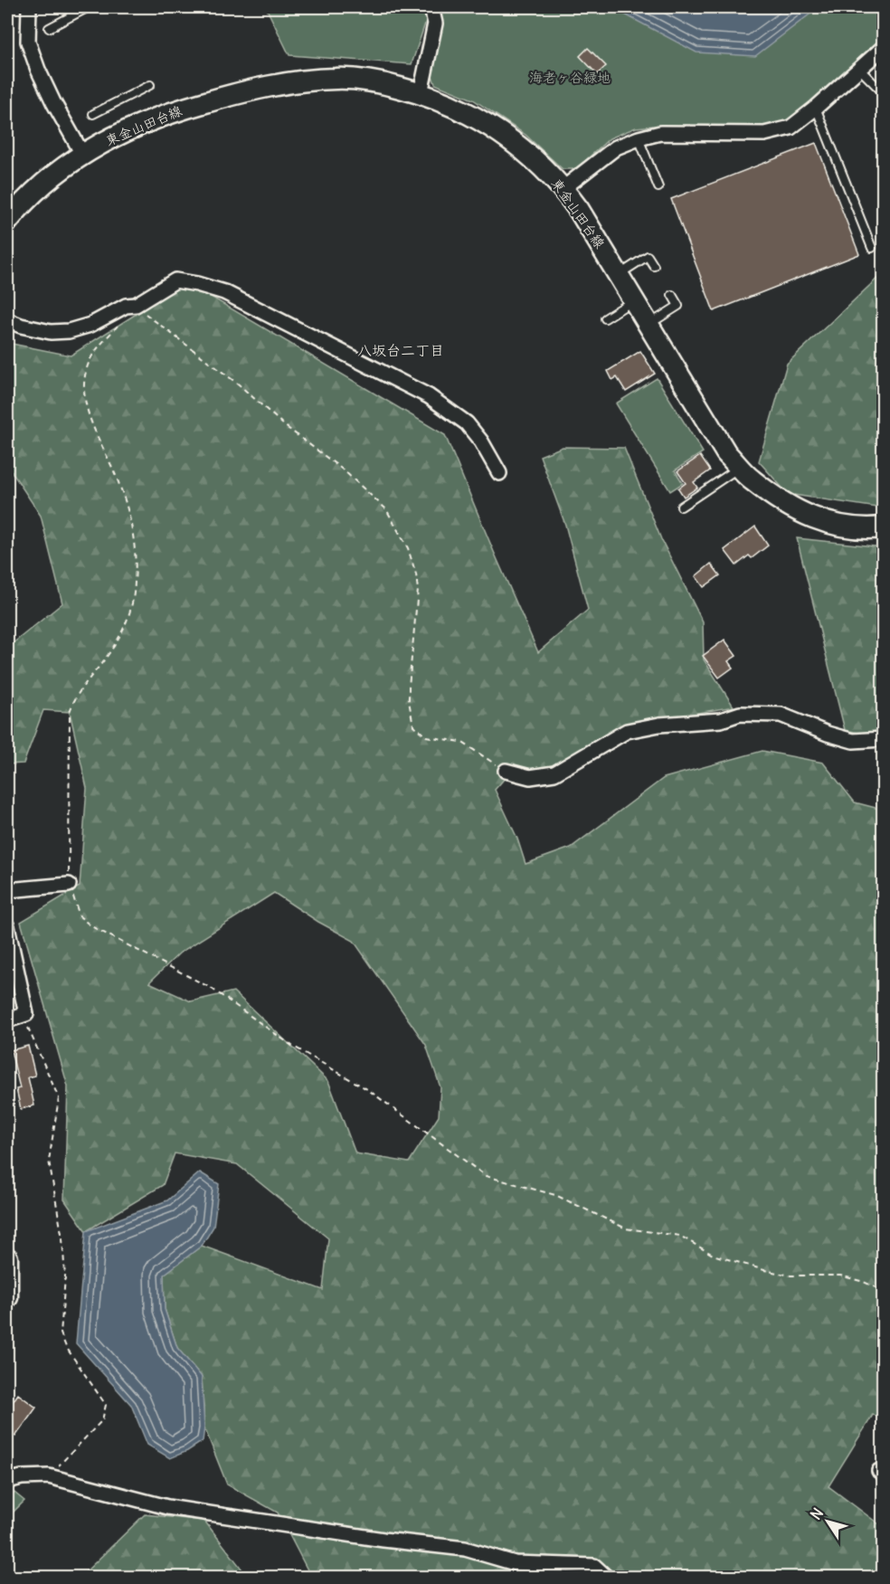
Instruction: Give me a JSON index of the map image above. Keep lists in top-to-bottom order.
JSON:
{
  "streets": {
    "main road": ["東金山田台線"]
  },
  "districts": ["八坂台二丁目"],
  "parks": ["海老ヶ谷緑地"],
  "north": "top left"
}
